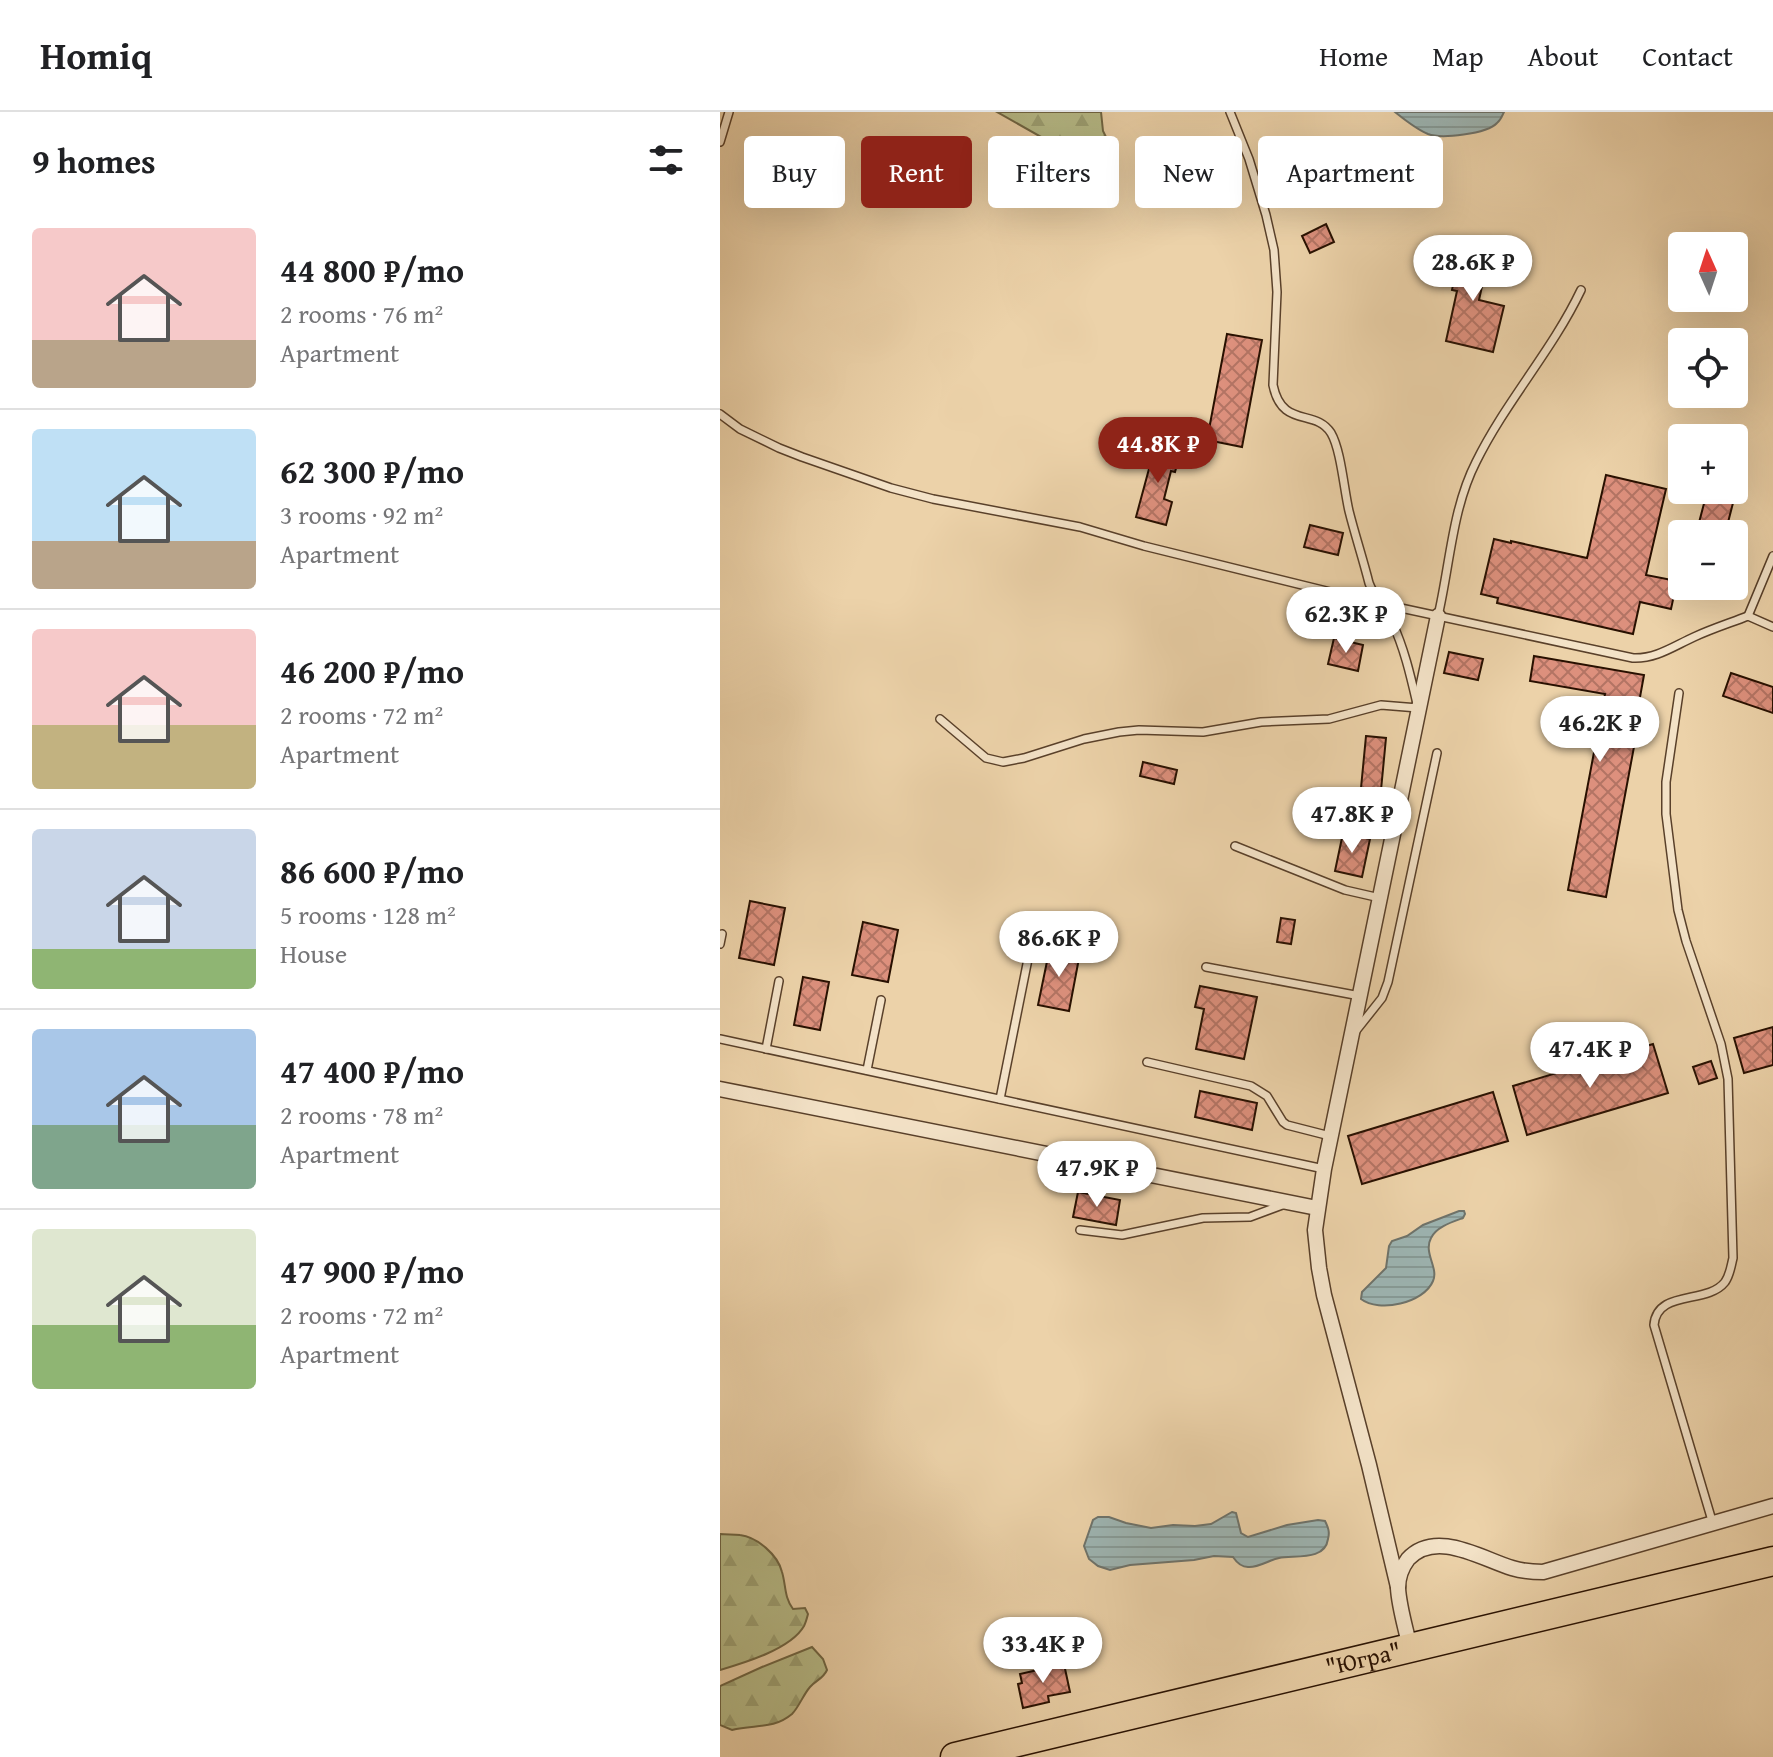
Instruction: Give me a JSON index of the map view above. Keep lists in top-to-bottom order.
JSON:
{
  "streets": {
    "highway": ["\"Югра\""]
  },
  "north": "top",
  "page": {
    "header": "Homiq",
    "nav": [
      "Home",
      "Map",
      "About",
      "Contact"
    ],
    "heading": "9 homes",
    "chip": [
      "Buy",
      "Rent",
      "Filters",
      "New",
      "Apartment"
    ],
    "list": [
      {
        "name": "44 800 ₽/mo",
        "note": "2 rooms · 76 m² · Apartment"
      },
      {
        "name": "62 300 ₽/mo",
        "note": "3 rooms · 92 m² · Apartment"
      },
      {
        "name": "46 200 ₽/mo",
        "note": "2 rooms · 72 m² · Apartment"
      },
      {
        "name": "86 600 ₽/mo",
        "note": "5 rooms · 128 m² · House"
      },
      {
        "name": "47 400 ₽/mo",
        "note": "2 rooms · 78 m² · Apartment"
      },
      {
        "name": "47 900 ₽/mo",
        "note": "2 rooms · 72 m² · Apartment"
      }
    ],
    "map_buttons": ["+", "−"],
    "price": [
      "28.6K ₽",
      "44.8K ₽",
      "62.3K ₽",
      "46.2K ₽",
      "47.8K ₽",
      "86.6K ₽",
      "47.4K ₽",
      "47.9K ₽",
      "33.4K ₽"
    ]
  }
}
